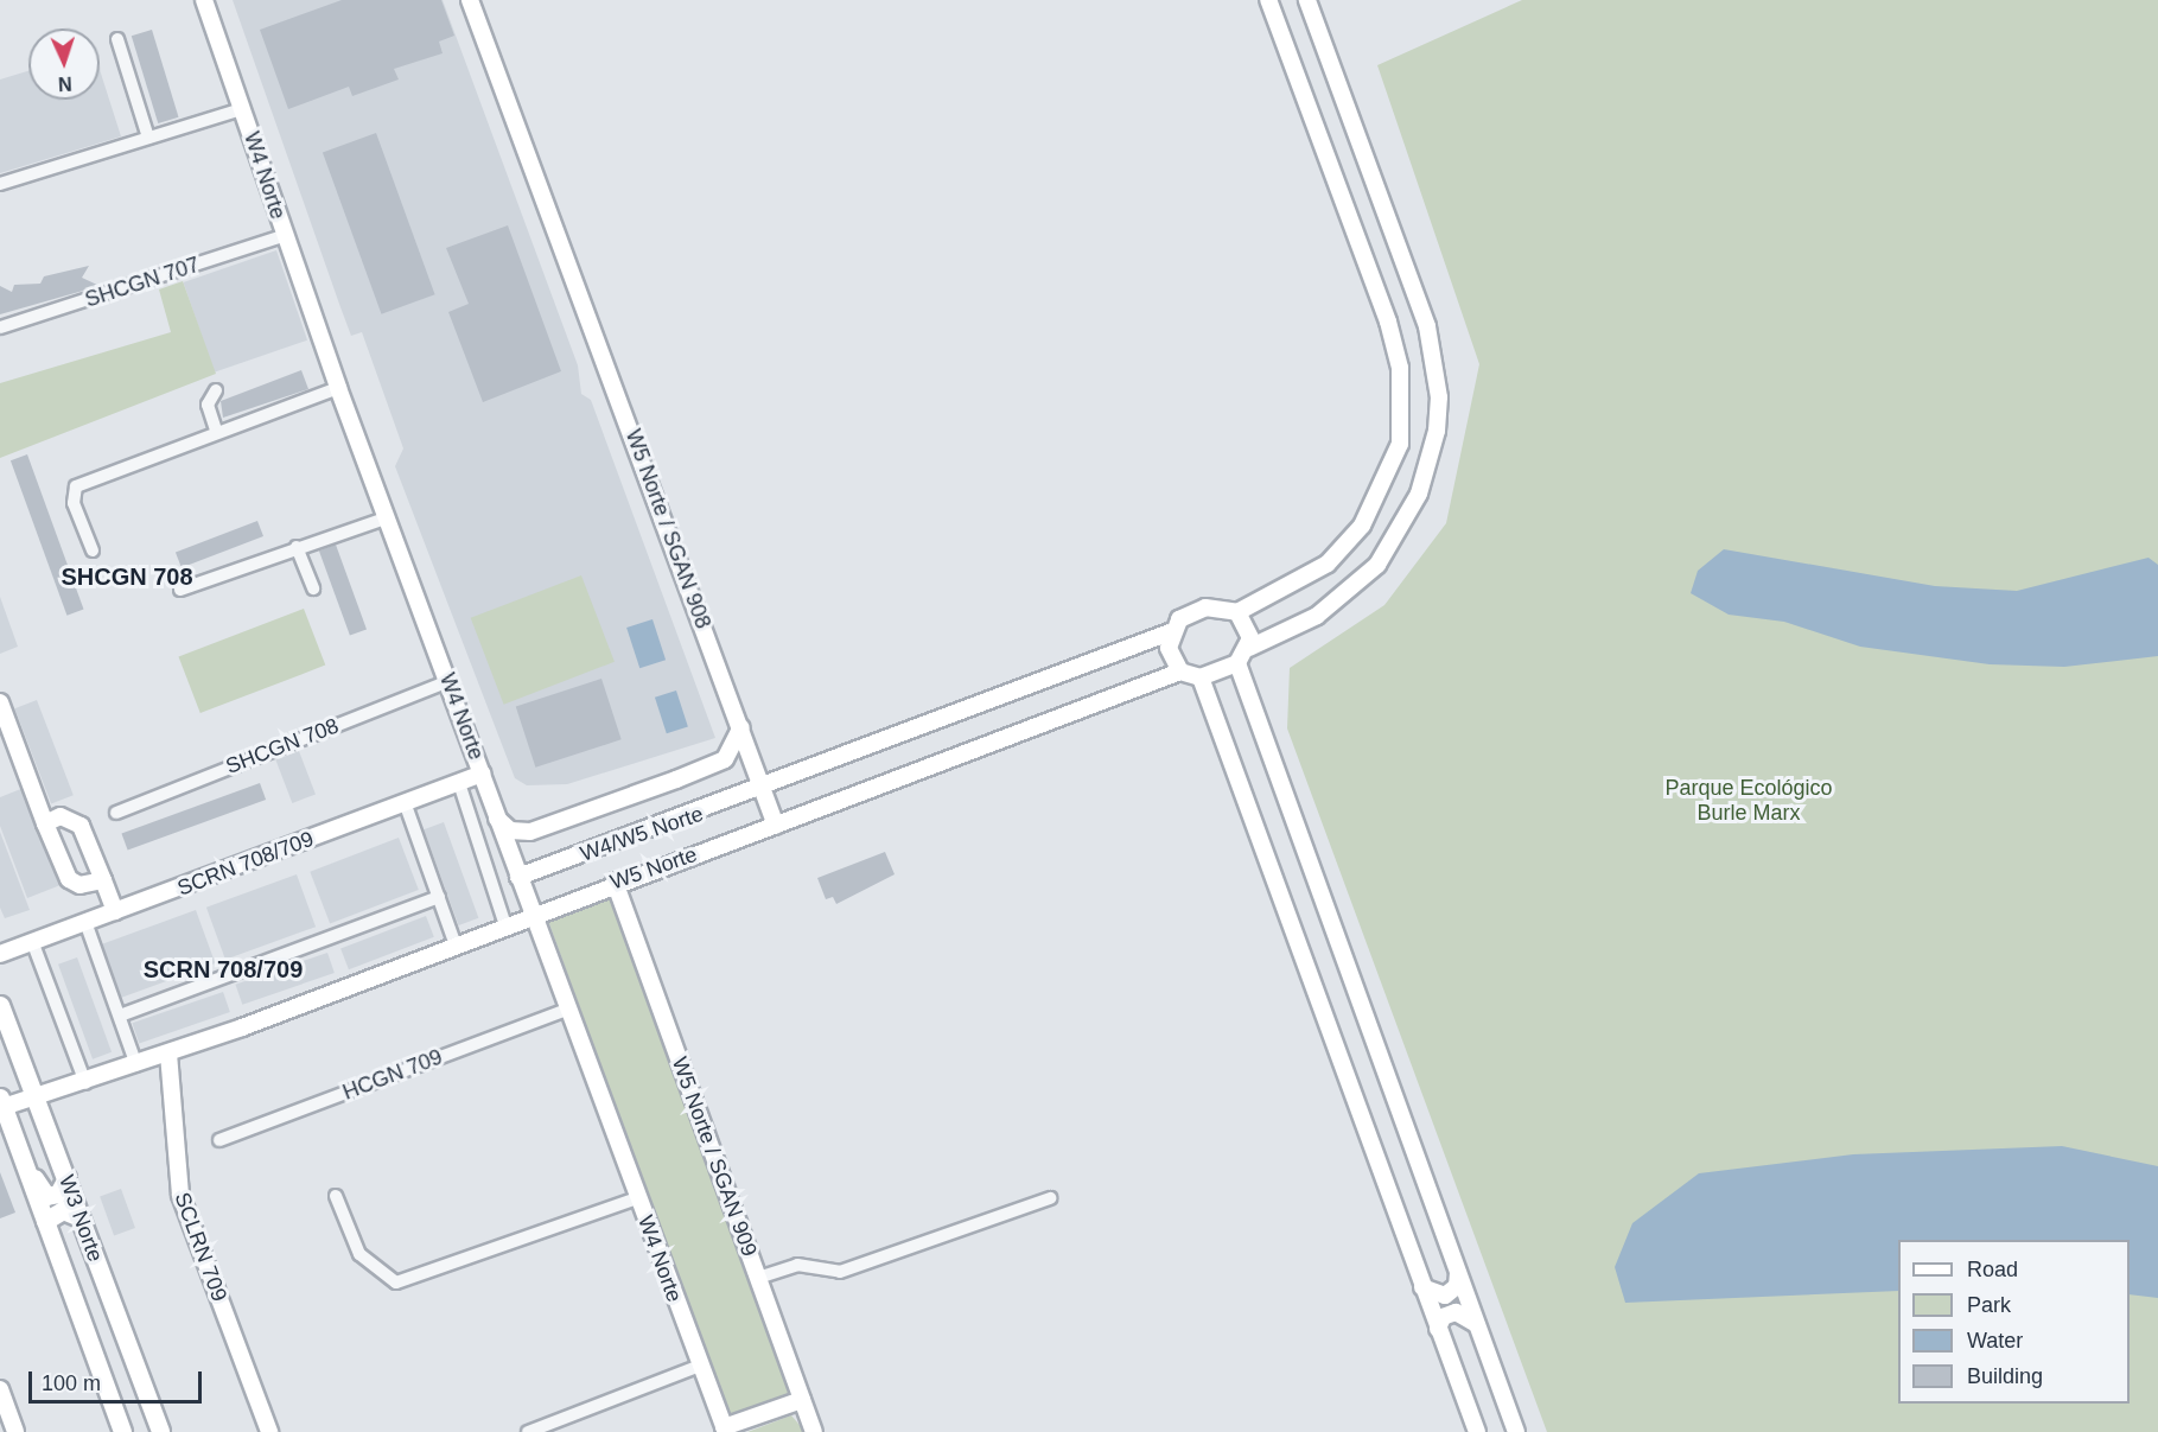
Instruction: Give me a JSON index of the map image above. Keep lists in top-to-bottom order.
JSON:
{
  "streets": {
    "main road": ["W3 Norte"],
    "street": [
      "W4 Norte",
      "SHCGN 707",
      "W5 Norte / SGAN 908",
      "SHCGN 708",
      "W4/W5 Norte",
      "SCRN 708/709",
      "W5 Norte",
      "HCGN 709",
      "W5 Norte / SGAN 909",
      "SCLRN 709"
    ]
  },
  "crossings": [
    ["W4 Norte", "SHCGN 707"],
    ["W4 Norte", "SHCGN 708"],
    ["W4 Norte", "W4/W5 Norte"],
    ["W4 Norte", "SCRN 708/709"],
    ["W4 Norte", "W5 Norte"],
    ["W4 Norte", "HCGN 709"],
    ["W5 Norte / SGAN 908", "W4/W5 Norte"],
    ["W5 Norte / SGAN 908", "W5 Norte"],
    ["W4/W5 Norte", "W5 Norte"],
    ["W5 Norte", "W5 Norte / SGAN 909"]
  ],
  "districts": ["SHCGN 708", "SCRN 708/709"],
  "parks": ["Parque Ecológico Burle Marx"],
  "legend": [
    "Road",
    "Park",
    "Water",
    "Building"
  ],
  "scale_bar": "100 m",
  "north": "bottom"
}
